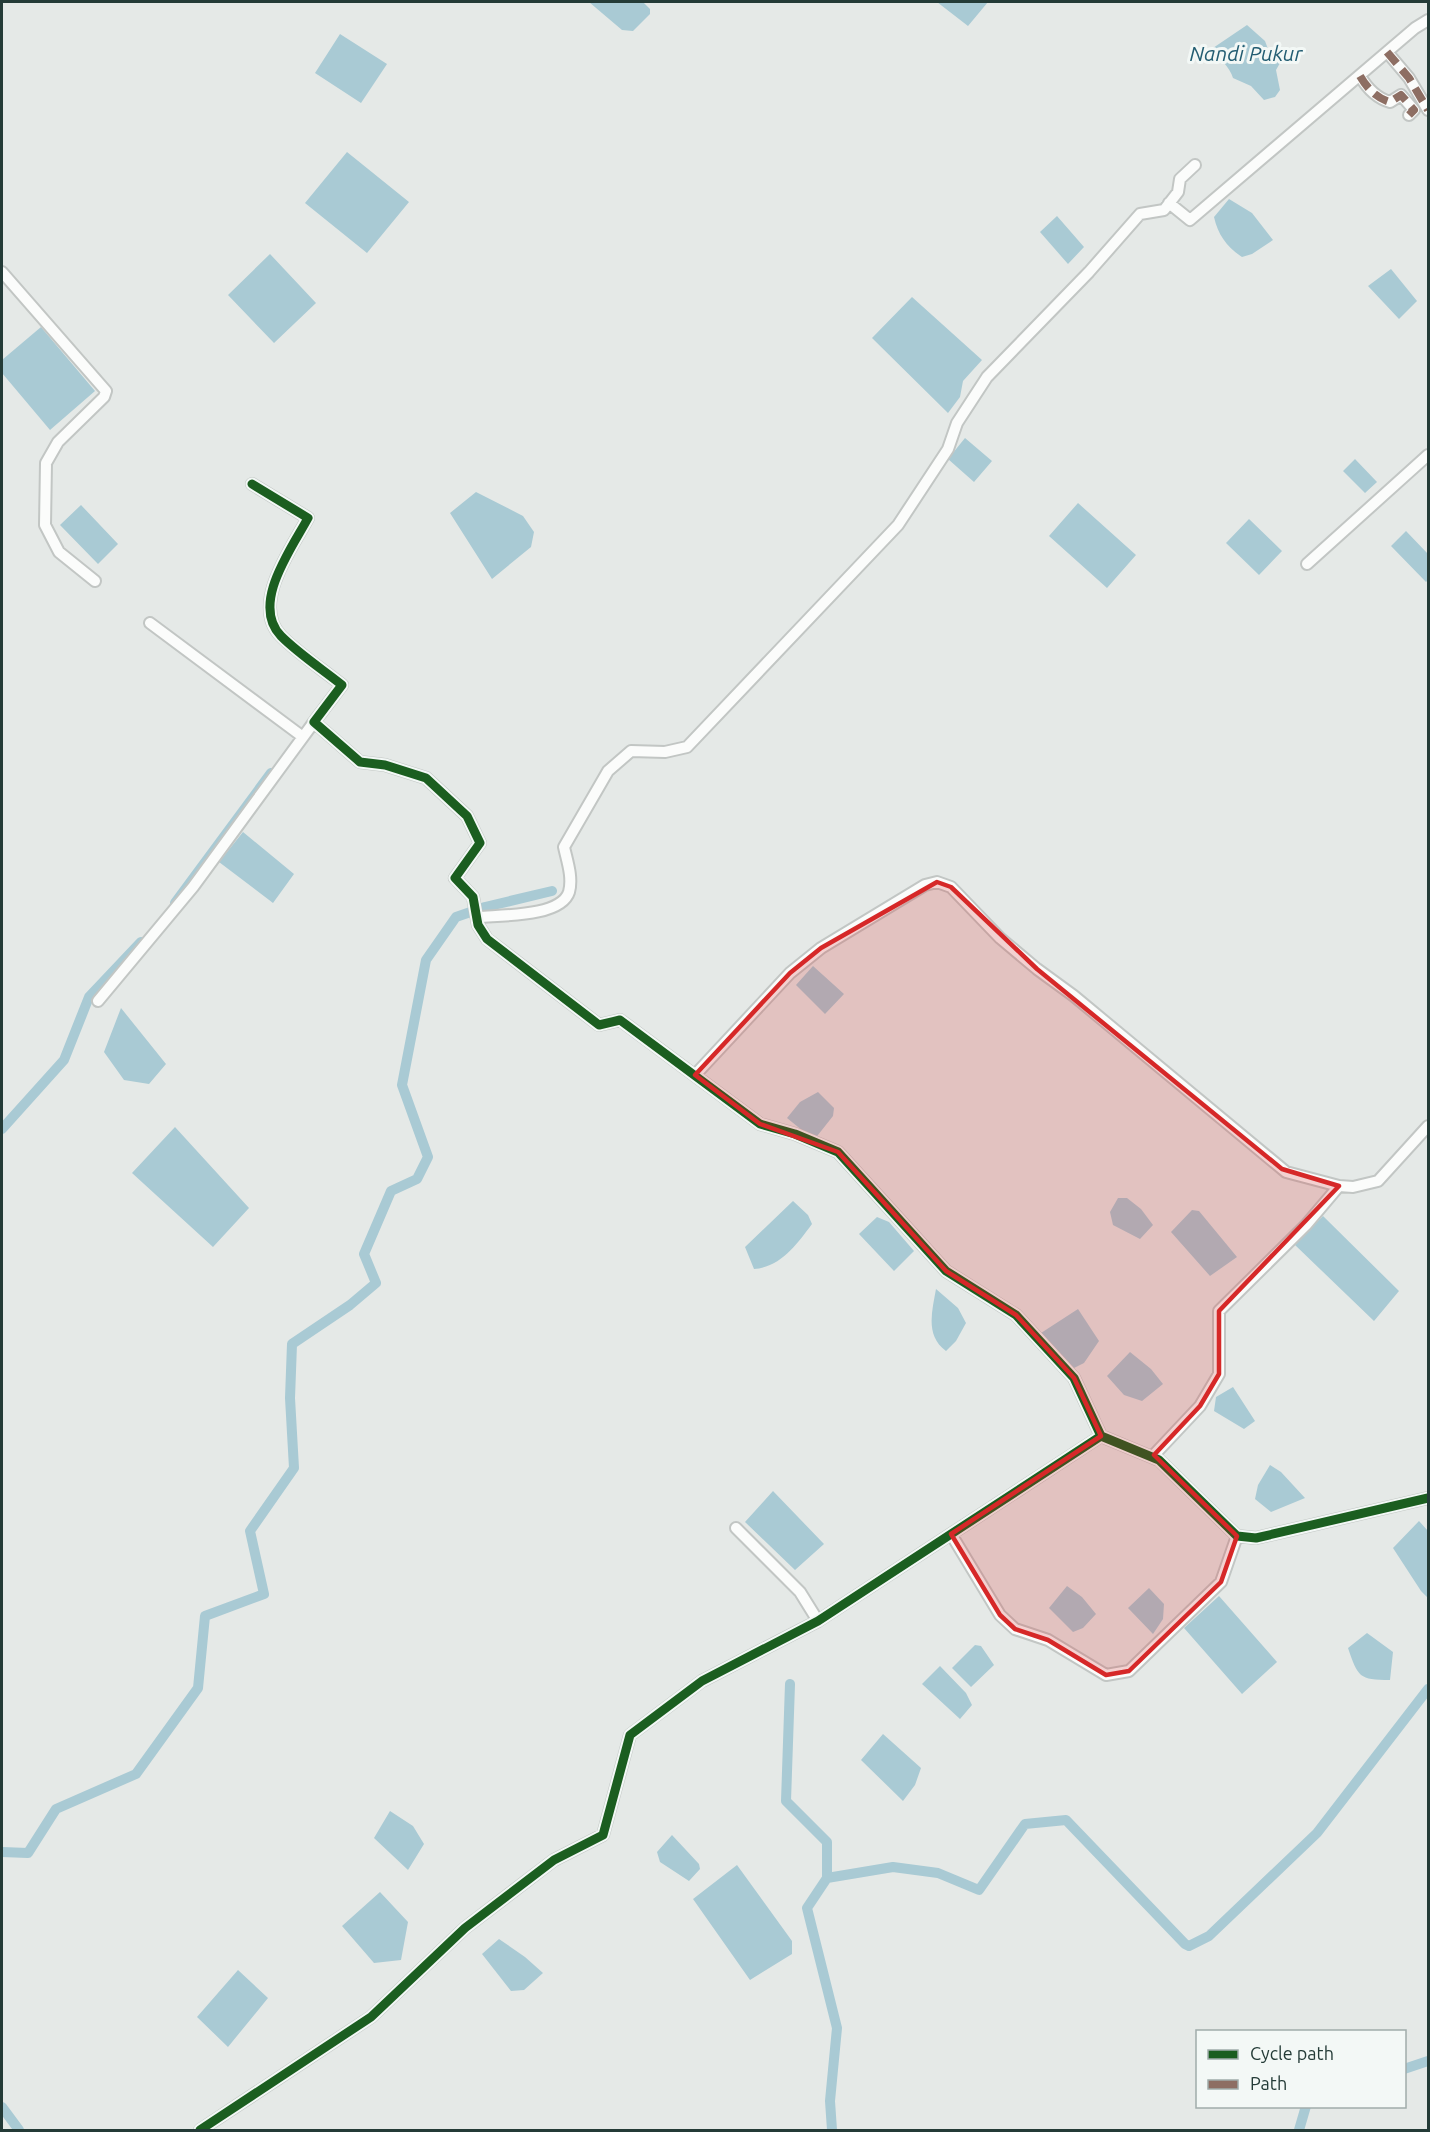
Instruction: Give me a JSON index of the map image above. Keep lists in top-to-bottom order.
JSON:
{
  "water": ["Nandi Pukur"],
  "legend": ["Cycle path", "Path"]
}
